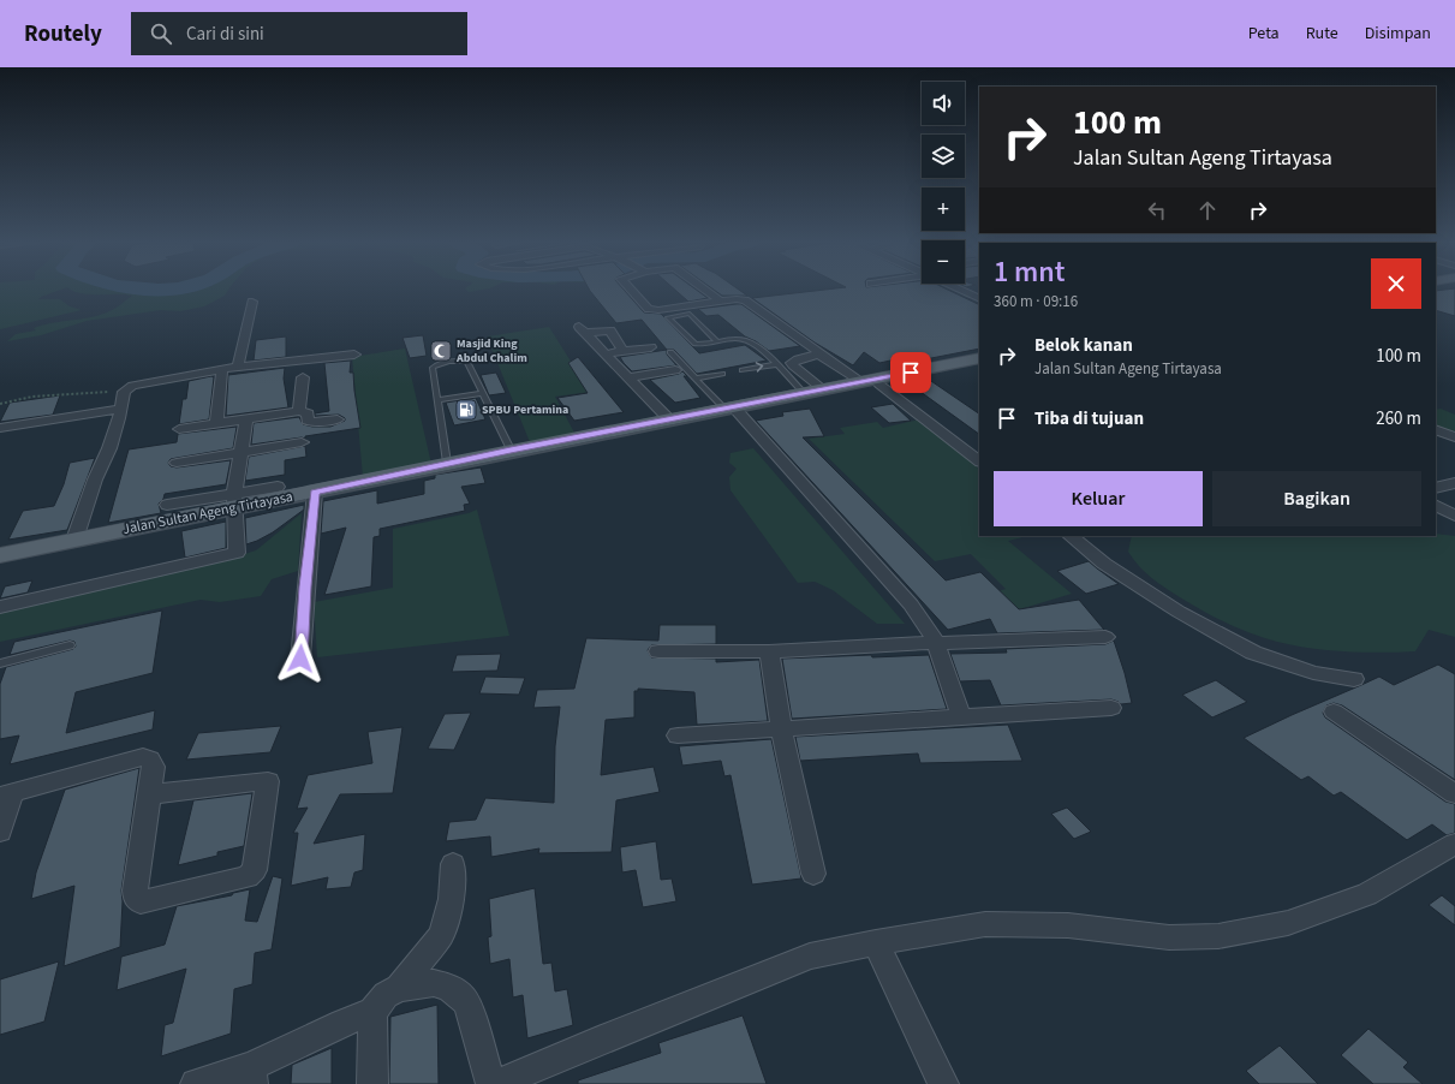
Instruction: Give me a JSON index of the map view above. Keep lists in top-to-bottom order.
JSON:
{
  "streets": {
    "main road": ["Jalan Sultan Ageng Tirtayasa"]
  },
  "places": {
    "mosque": ["Masjid King Abdul Chalim"],
    "fuel station": ["SPBU Pertamina"]
  },
  "page": {
    "header": "Routely",
    "search": "Cari di sini",
    "nav": ["Peta", "Rute", "Disimpan"],
    "map_buttons": ["+", "−"],
    "turn": ["100 m", "Jalan Sultan Ageng Tirtayasa"],
    "heading": ["1 mnt", "360 m · 09:16"],
    "list": [
      {
        "name": "Belok kanan",
        "note": "Jalan Sultan Ageng Tirtayasa",
        "value": "100 m"
      },
      {
        "name": "Tiba di tujuan",
        "value": "260 m"
      }
    ],
    "buttons": ["Keluar", "Bagikan"]
  }
}
